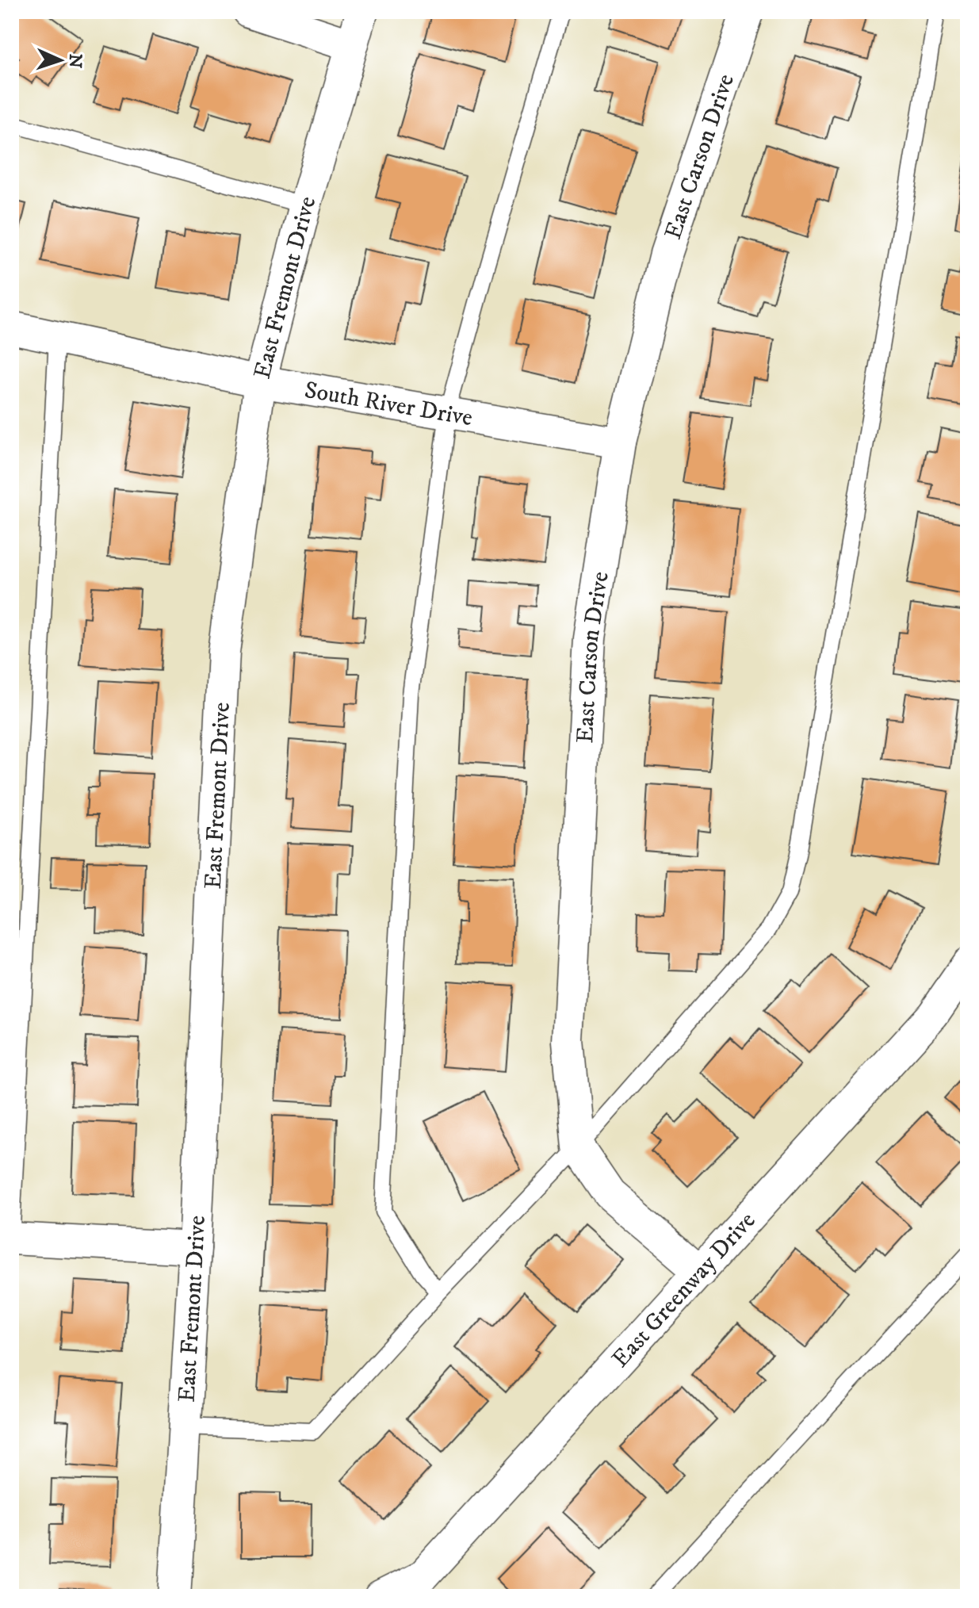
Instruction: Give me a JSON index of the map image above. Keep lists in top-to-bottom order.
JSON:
{
  "streets": {
    "street": [
      "East Carson Drive",
      "East Fremont Drive",
      "South River Drive",
      "East Greenway Drive"
    ]
  },
  "crossings": [
    ["East Carson Drive", "South River Drive"],
    ["East Carson Drive", "East Greenway Drive"],
    ["East Fremont Drive", "South River Drive"]
  ],
  "north": "right"
}
